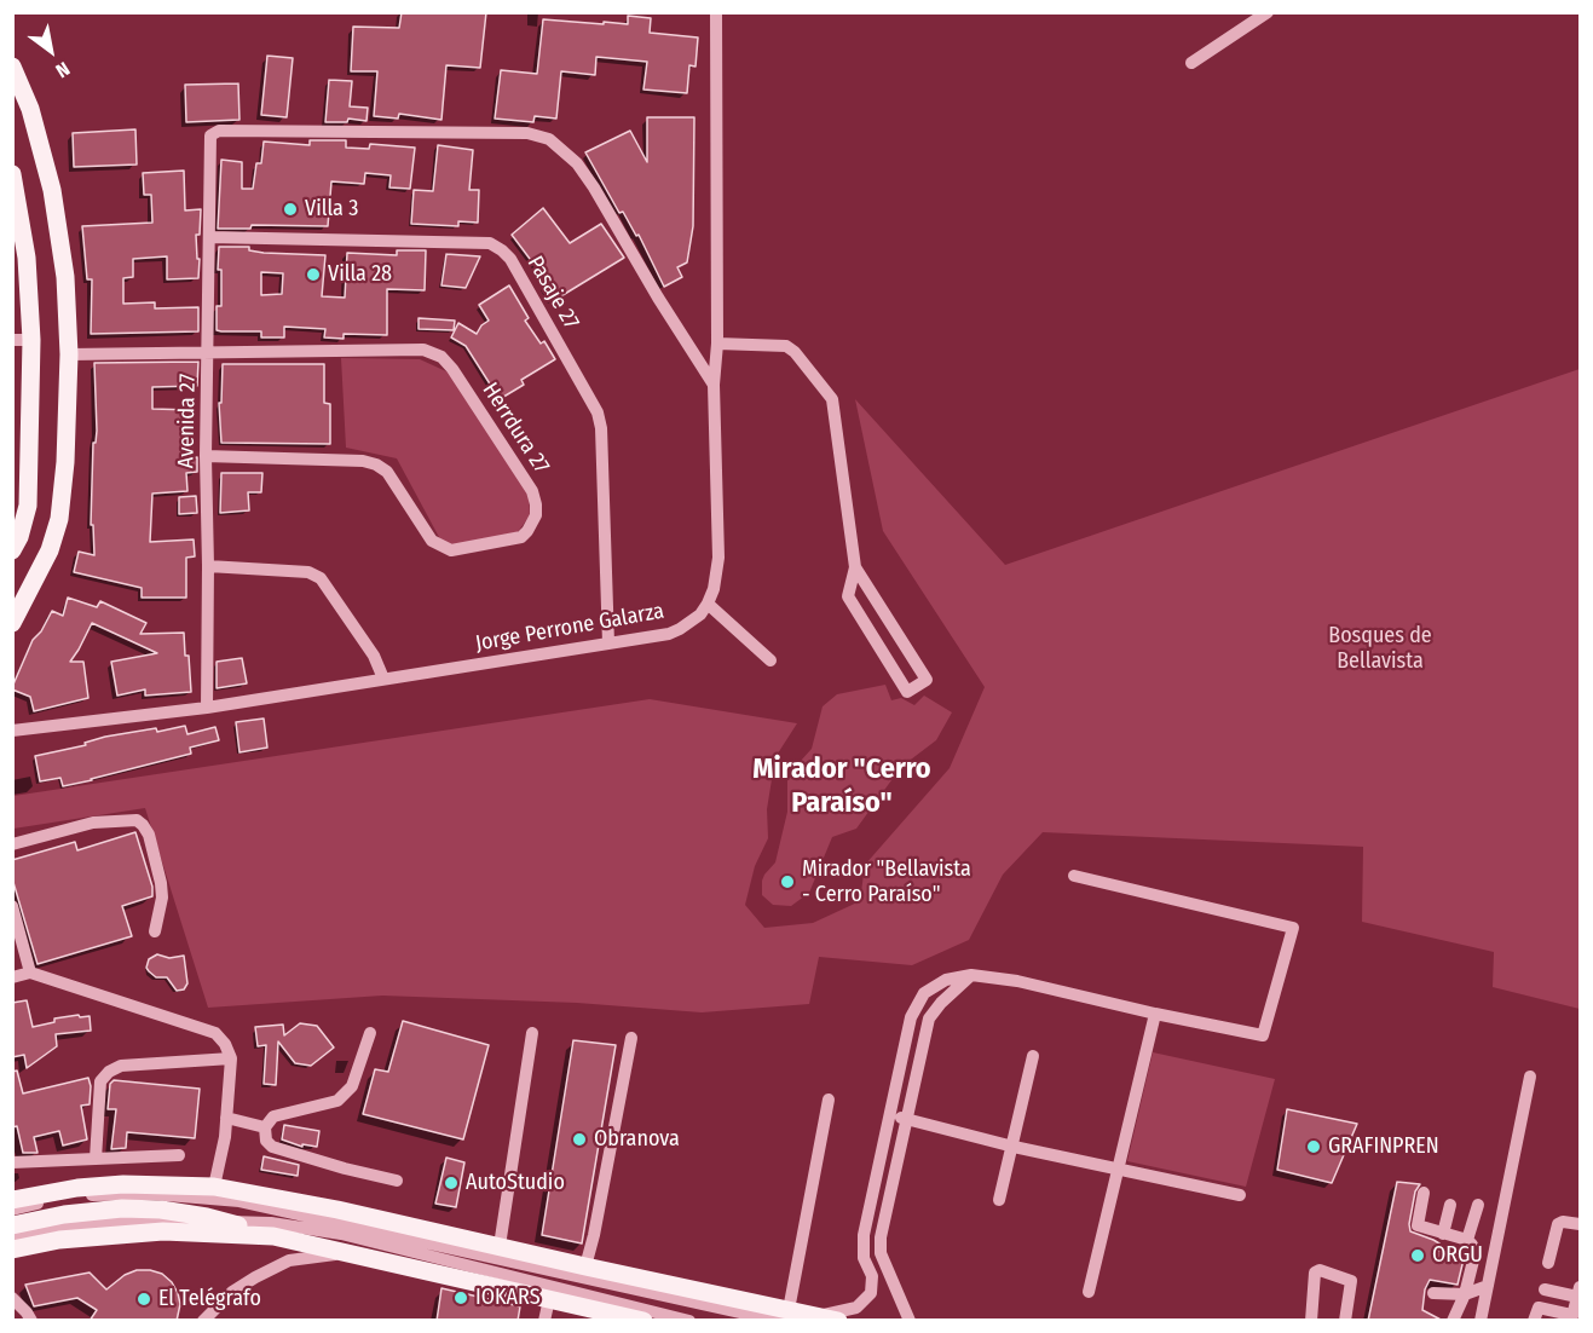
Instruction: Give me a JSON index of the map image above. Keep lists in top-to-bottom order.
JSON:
{
  "streets": {
    "street": [
      "Pasaje 27",
      "Avenida 27",
      "Herrdura 27",
      "Jorge Perrone Galarza"
    ]
  },
  "crossings": [
    ["Pasaje 27", "Avenida 27"],
    ["Pasaje 27", "Jorge Perrone Galarza"],
    ["Avenida 27", "Herrdura 27"],
    ["Avenida 27", "Jorge Perrone Galarza"]
  ],
  "districts": ["Mirador \"Cerro Paraíso\""],
  "parks": ["Bosques de Bellavista"],
  "places": [
    "Villa 3",
    "Villa 28",
    "Mirador \"Bellavista - Cerro Paraíso\"",
    "Obranova",
    "GRAFINPREN",
    "AutoStudio",
    "ORGU",
    "IOKARS",
    "El Telégrafo"
  ],
  "north": "bottom right"
}
